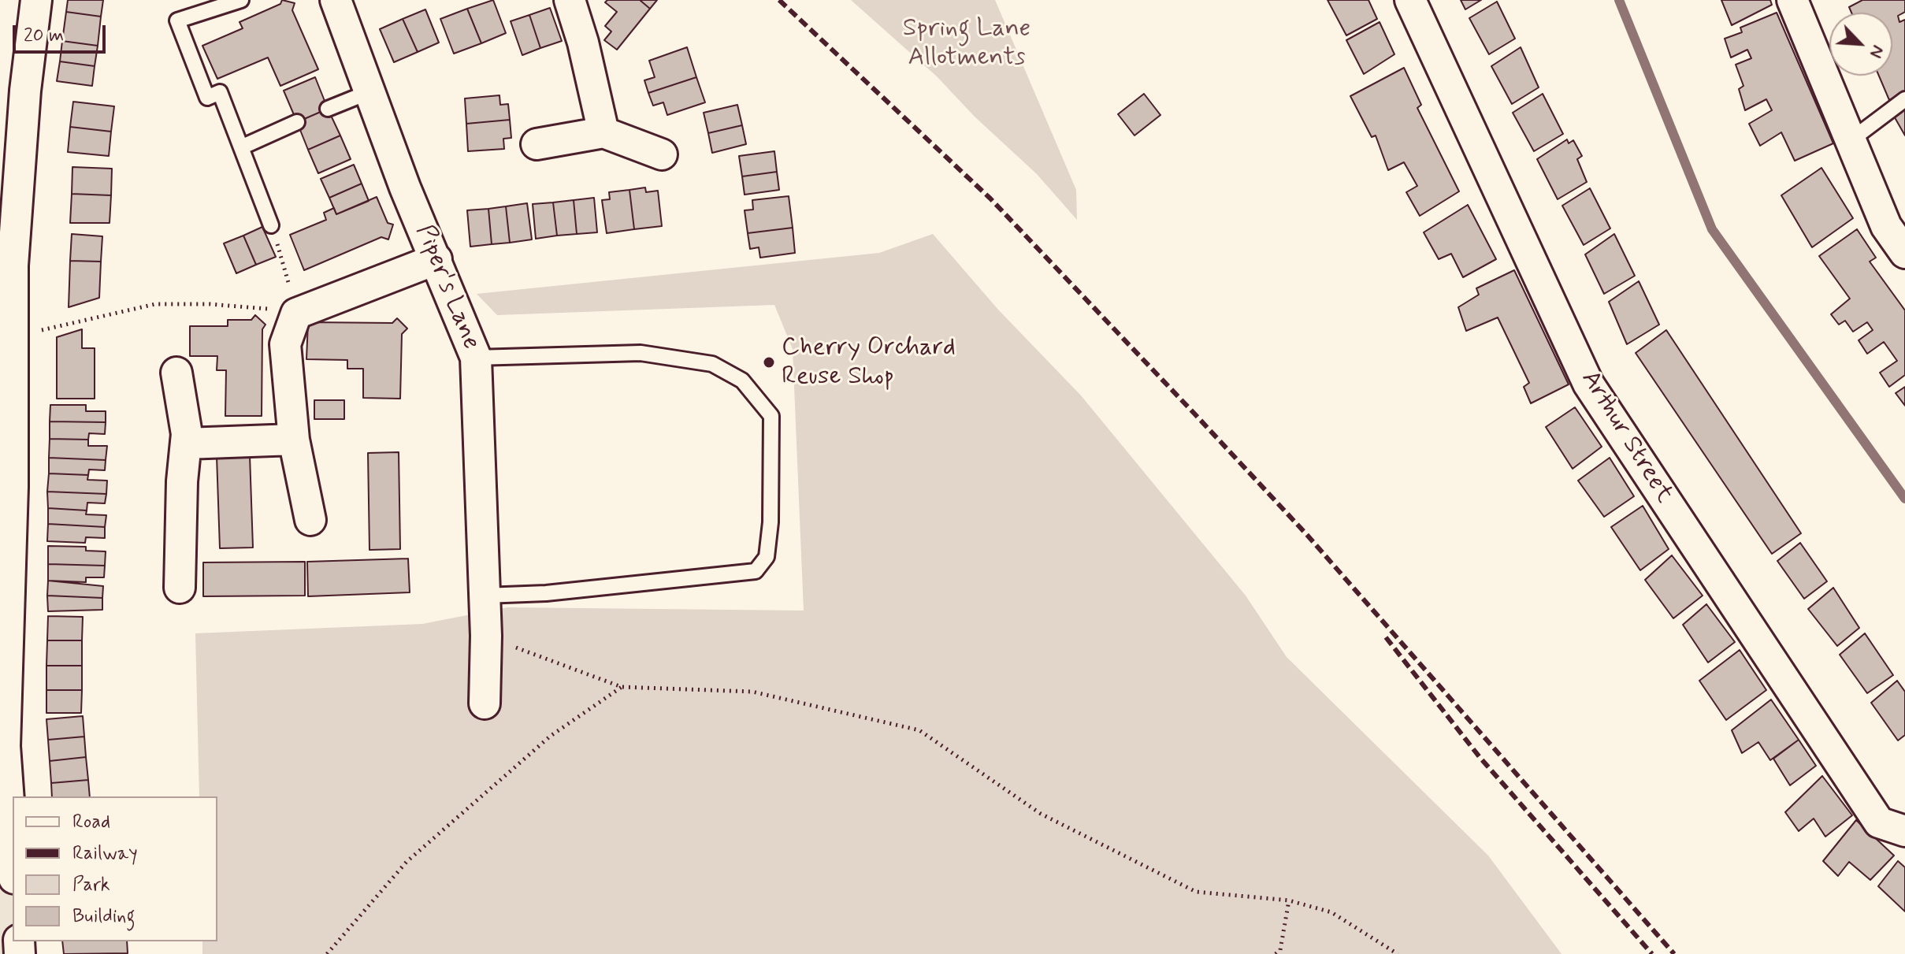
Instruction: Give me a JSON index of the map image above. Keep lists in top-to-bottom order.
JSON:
{
  "streets": {
    "street": ["Piper's Lane", "Arthur Street"]
  },
  "parks": ["Spring Lane Allotments"],
  "places": ["Cherry Orchard Reuse Shop"],
  "legend": [
    "Road",
    "Railway",
    "Park",
    "Building"
  ],
  "scale_bar": "20 m",
  "north": "bottom right"
}
